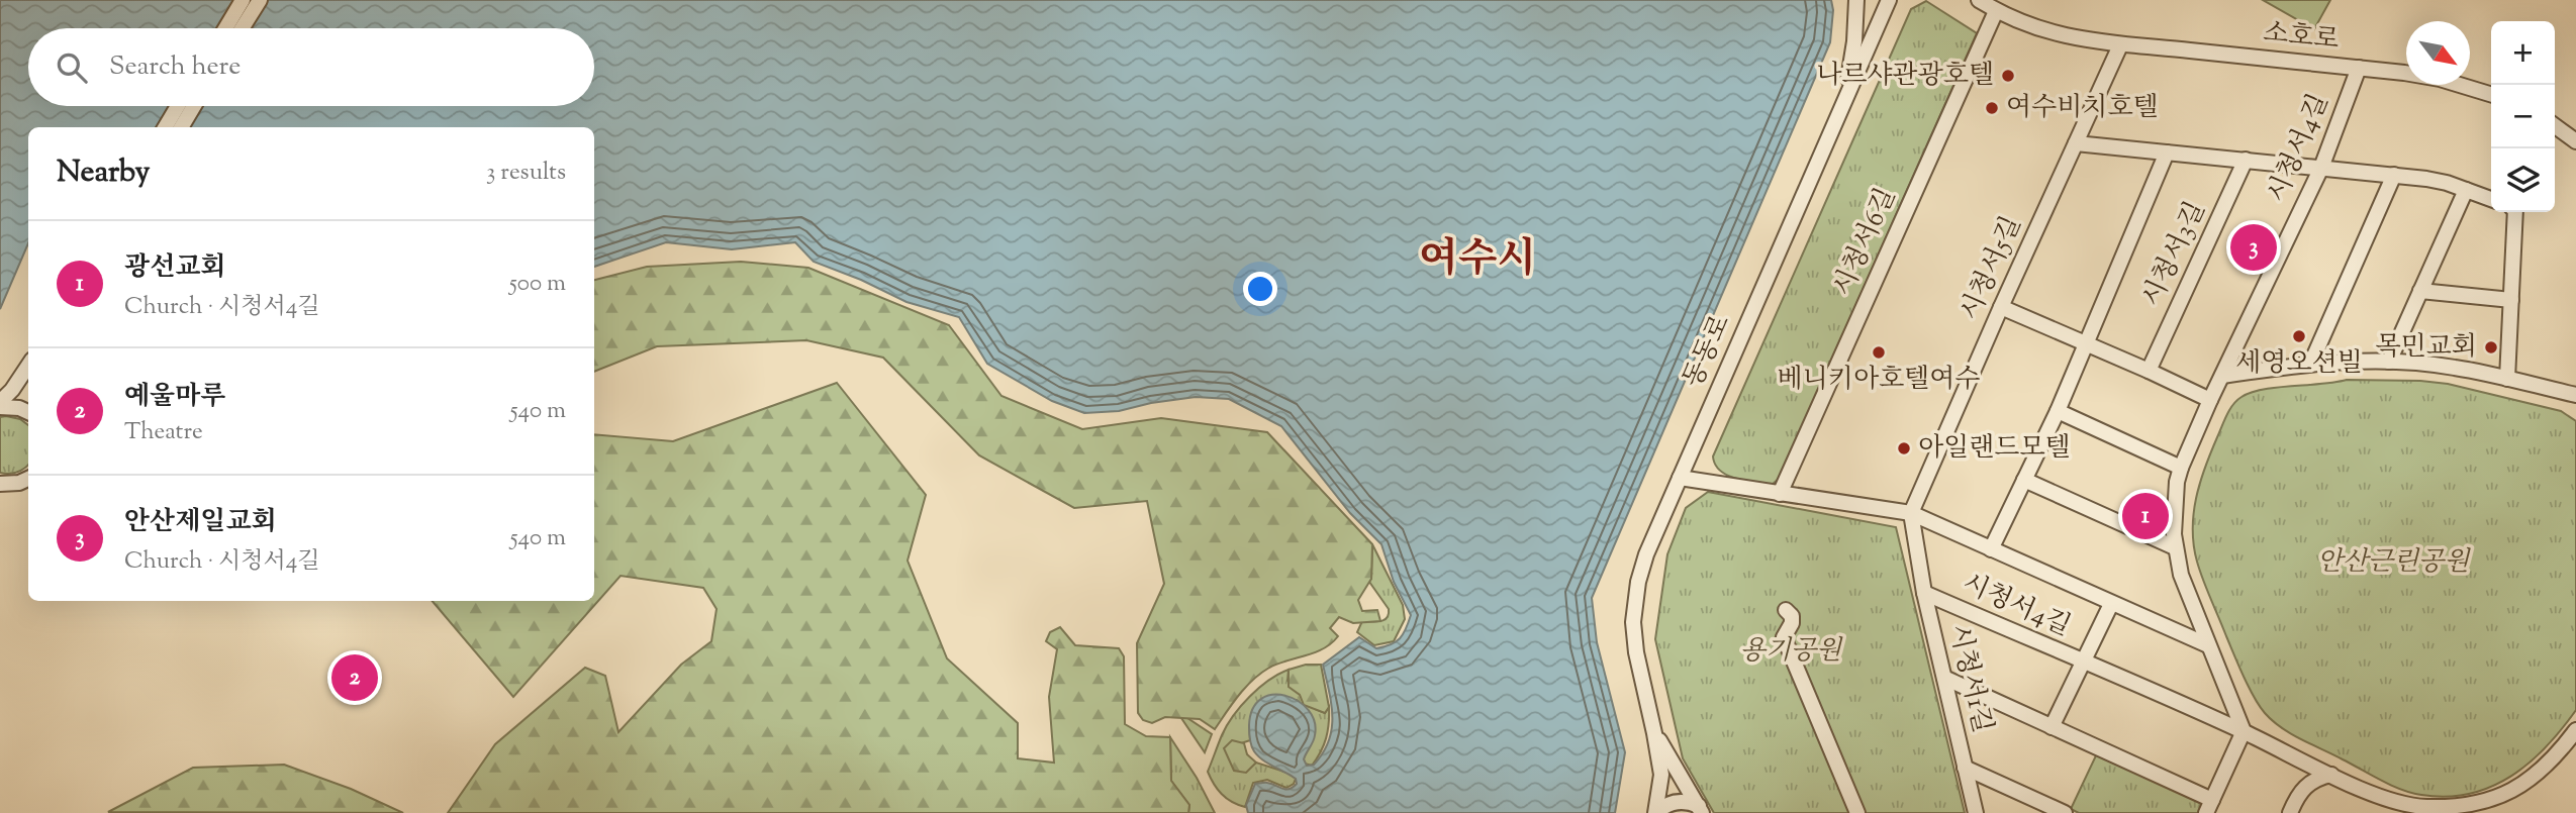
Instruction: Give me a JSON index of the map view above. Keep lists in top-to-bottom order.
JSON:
{
  "streets": {
    "street": [
      "소호로",
      "시청서4길",
      "시청서6길",
      "시청서3길",
      "시청서5길",
      "동동로",
      "시청서1길"
    ]
  },
  "crossings": [
    ["소호로", "시청서4길"],
    ["소호로", "시청서6길"],
    ["소호로", "시청서5길"],
    ["시청서4길", "시청서6길"],
    ["시청서4길", "시청서3길"],
    ["시청서4길", "시청서5길"],
    ["시청서4길", "동동로"],
    ["시청서4길", "시청서1길"],
    ["시청서5길", "시청서1길"]
  ],
  "districts": ["여수시"],
  "parks": ["안산근린공원", "용기공원"],
  "places": [
    "나르샤관광호텔",
    "여수비치호텔",
    "세영오션빌",
    "목민교회",
    "베니키아호텔여수",
    "아일랜드모텔"
  ],
  "north": "bottom right",
  "page": {
    "map_buttons": ["+", "−"],
    "search": "Search here",
    "heading": ["Nearby", "3 results"],
    "list": [
      {
        "mark": "1",
        "name": "광선교회",
        "note": "Church · 시청서4길",
        "value": "500 m"
      },
      {
        "mark": "2",
        "name": "예울마루",
        "note": "Theatre",
        "value": "540 m"
      },
      {
        "mark": "3",
        "name": "안산제일교회",
        "note": "Church · 시청서4길",
        "value": "540 m"
      }
    ],
    "pins": ["3", "1", "2"]
  }
}
